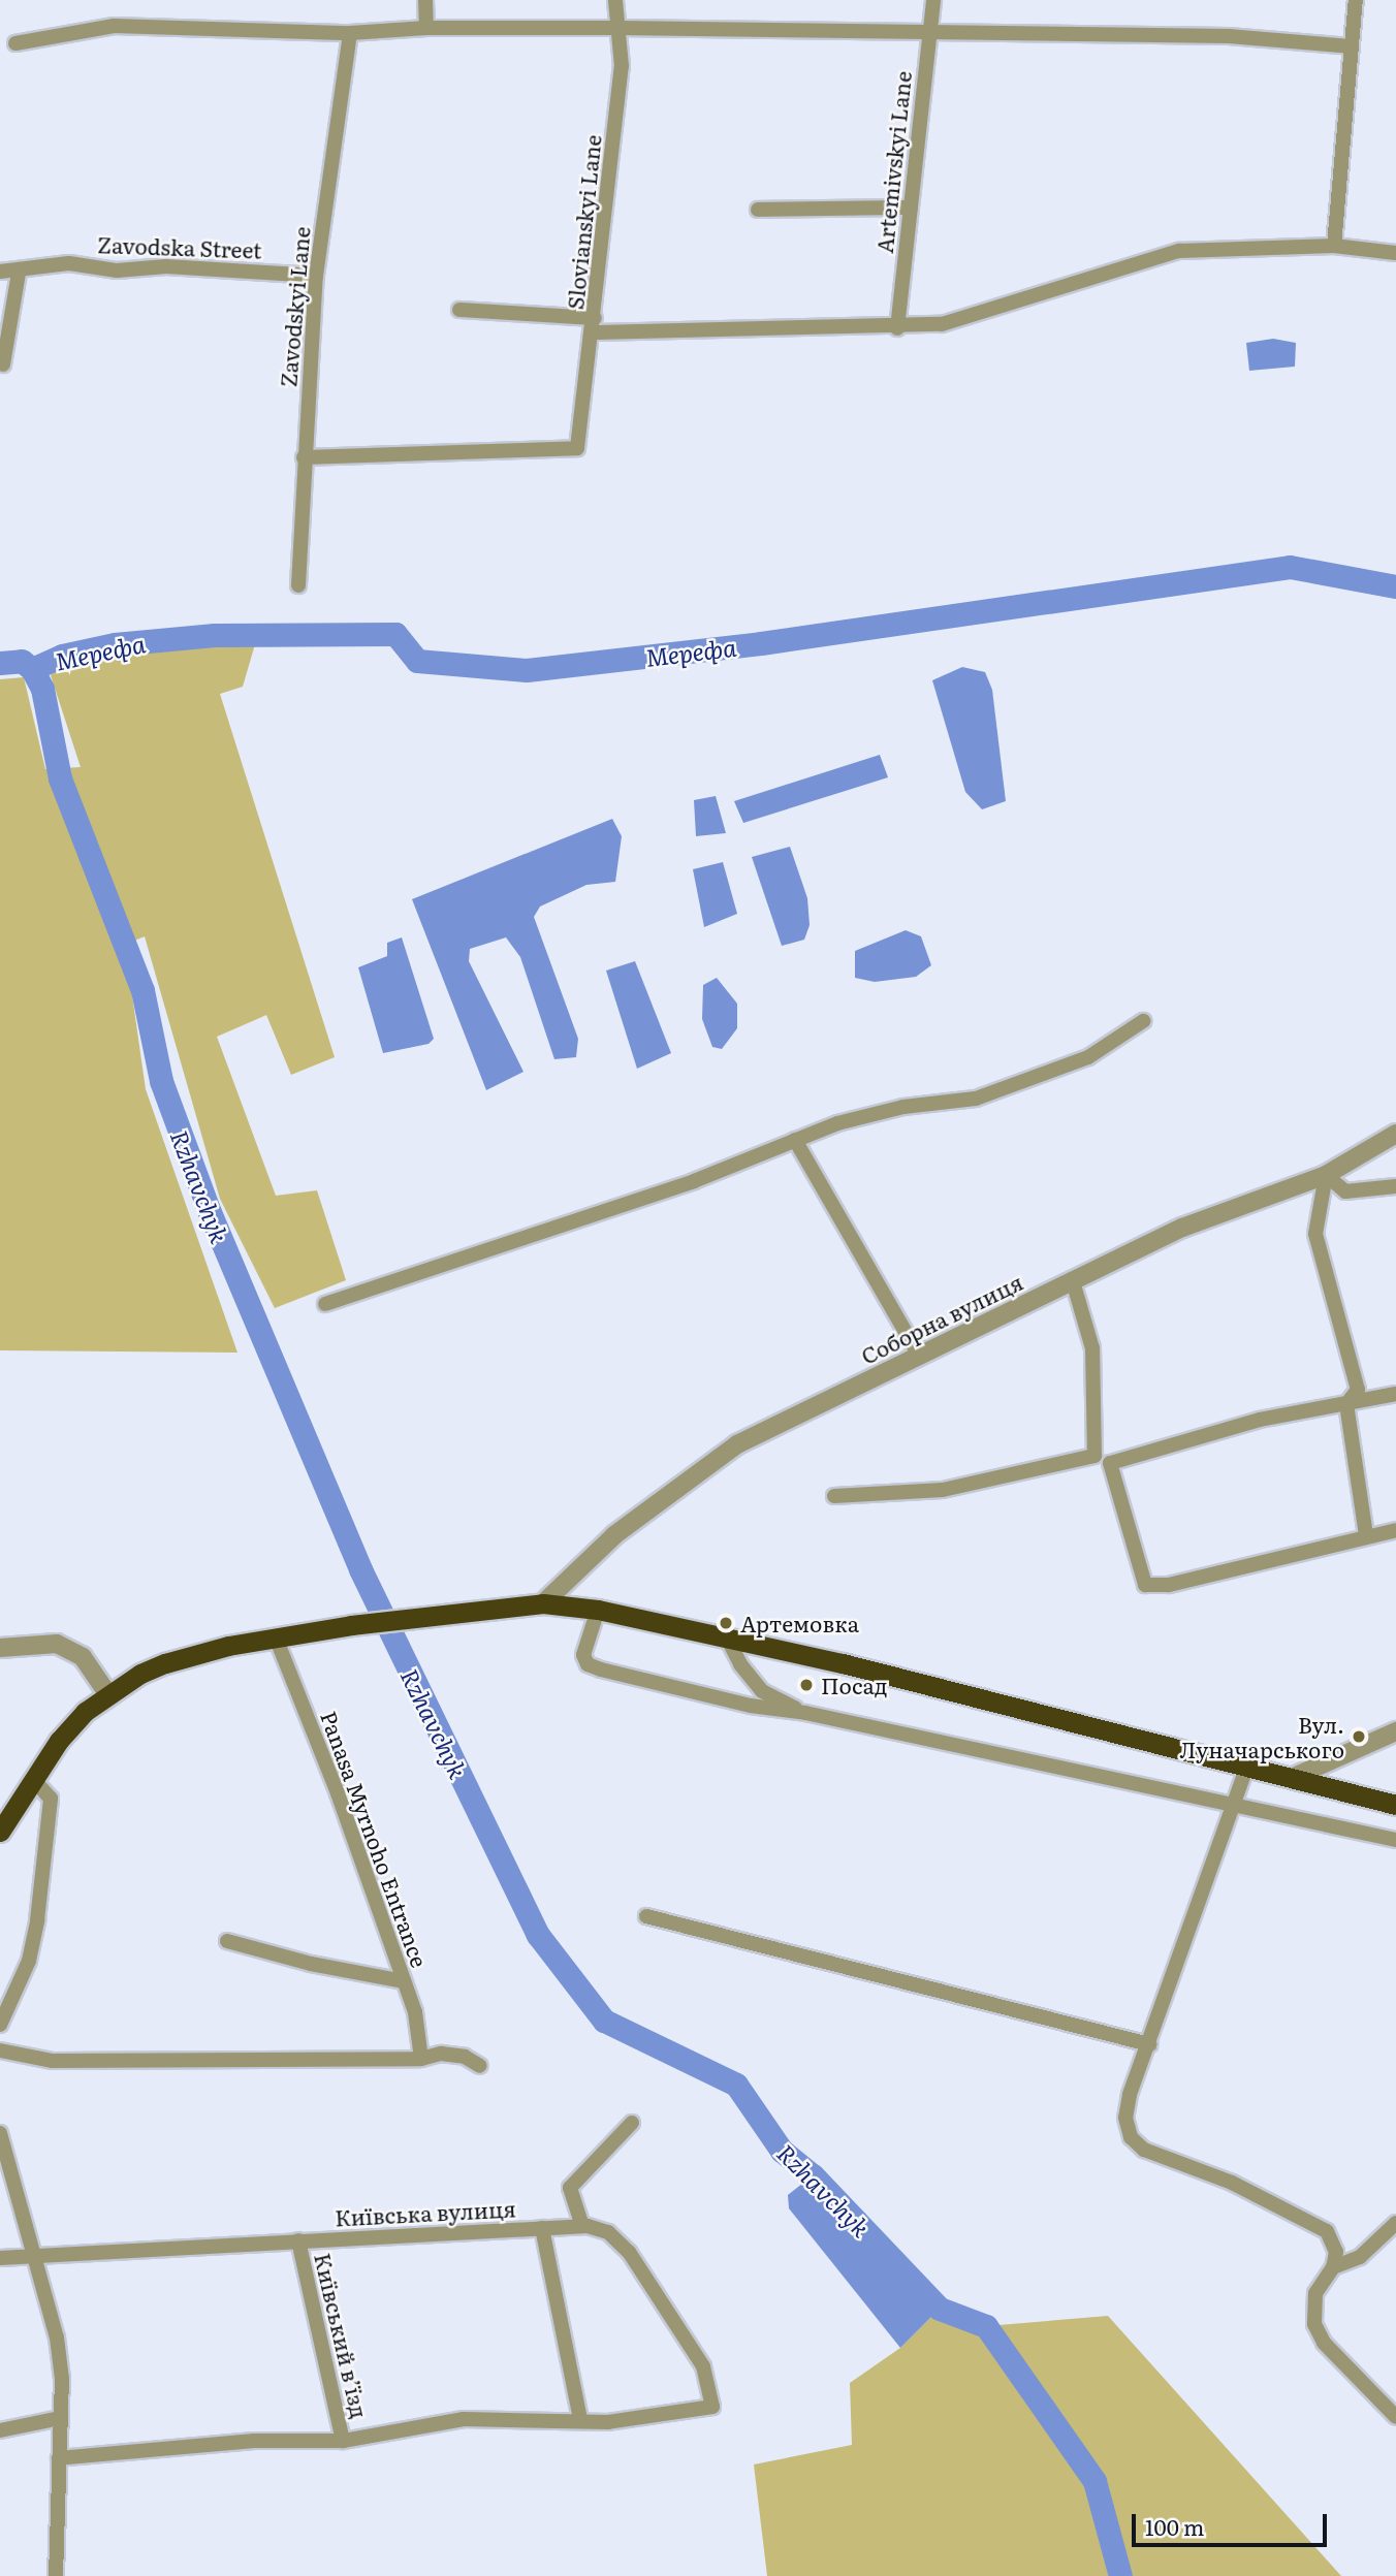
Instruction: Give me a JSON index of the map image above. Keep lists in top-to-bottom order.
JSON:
{
  "streets": {
    "street": [
      "Artemivskyi Lane",
      "Slovianskyi Lane",
      "Zavodska Street",
      "Zavodskyi Lane",
      "Соборна вулиця",
      "Panasa Myrnoho Entrance",
      "Київська вулиця",
      "Київський в’їзд"
    ]
  },
  "crossings": [
    ["Slovianskyi Lane", "Zavodskyi Lane"],
    ["Zavodska Street", "Zavodskyi Lane"],
    ["Київська вулиця", "Київський в’їзд"]
  ],
  "water": ["Мерефа", "Rzhavchyk"],
  "places": ["Артемовка", "Посад", "Вул. Луначарського"],
  "scale_bar": "100 m"
}
